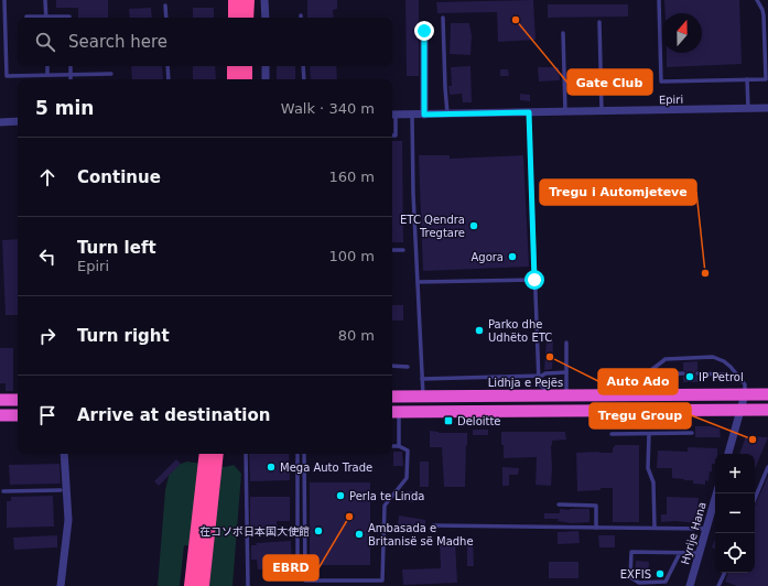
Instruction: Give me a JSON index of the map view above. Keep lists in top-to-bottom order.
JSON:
{
  "streets": {
    "highway": ["Lidhja e Pejës"],
    "street": ["Epiri", "Hyrije Hana"]
  },
  "places": {
    "other": [
      "Gate Club",
      "ETC Qendra Tregtare",
      "Agora",
      "Tregu i Automjeteve",
      "Parko dhe Udhëto ETC",
      "Auto Ado",
      "IP Petrol",
      "Tregu Group",
      "Mega Auto Trade",
      "Perla te Linda",
      "EBRD",
      "在コソボ日本国大使館",
      "Ambasada e Britanisë së Madhe",
      "EXFIS"
    ],
    "transit": ["Deloitte"]
  },
  "north": "top",
  "page": {
    "search": "Search here",
    "heading": ["5 min", "Walk · 340 m"],
    "list": [
      ["Continue", "160 m"],
      ["Turn left", "Epiri", "100 m"],
      ["Turn right", "80 m"],
      "Arrive at destination"
    ],
    "map_buttons": ["+", "−"]
  }
}
